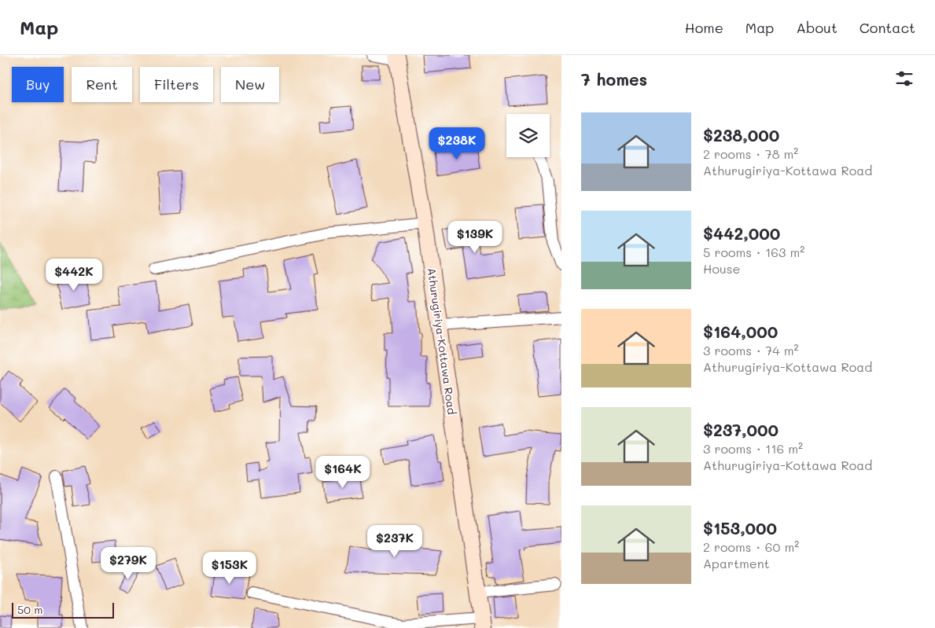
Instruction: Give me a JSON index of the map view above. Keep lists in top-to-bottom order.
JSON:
{
  "streets": {
    "main road": ["Athurugiriya-Kottawa Road"]
  },
  "scale_bar": "50 m",
  "page": {
    "header": "Map",
    "nav": [
      "Home",
      "Map",
      "About",
      "Contact"
    ],
    "heading": "7 homes",
    "chip": [
      "Buy",
      "Rent",
      "Filters",
      "New"
    ],
    "list": [
      {
        "name": "$238,000",
        "note": "2 rooms · 78 m² · Athurugiriya-Kottawa Road"
      },
      {
        "name": "$442,000",
        "note": "5 rooms · 163 m² · House"
      },
      {
        "name": "$164,000",
        "note": "3 rooms · 74 m² · Athurugiriya-Kottawa Road"
      },
      {
        "name": "$237,000",
        "note": "3 rooms · 116 m² · Athurugiriya-Kottawa Road"
      },
      {
        "name": "$153,000",
        "note": "2 rooms · 60 m² · Apartment"
      }
    ],
    "price": [
      "$238K",
      "$139K",
      "$442K",
      "$164K",
      "$237K",
      "$279K",
      "$153K"
    ],
    "scale": "50 m"
  }
}
